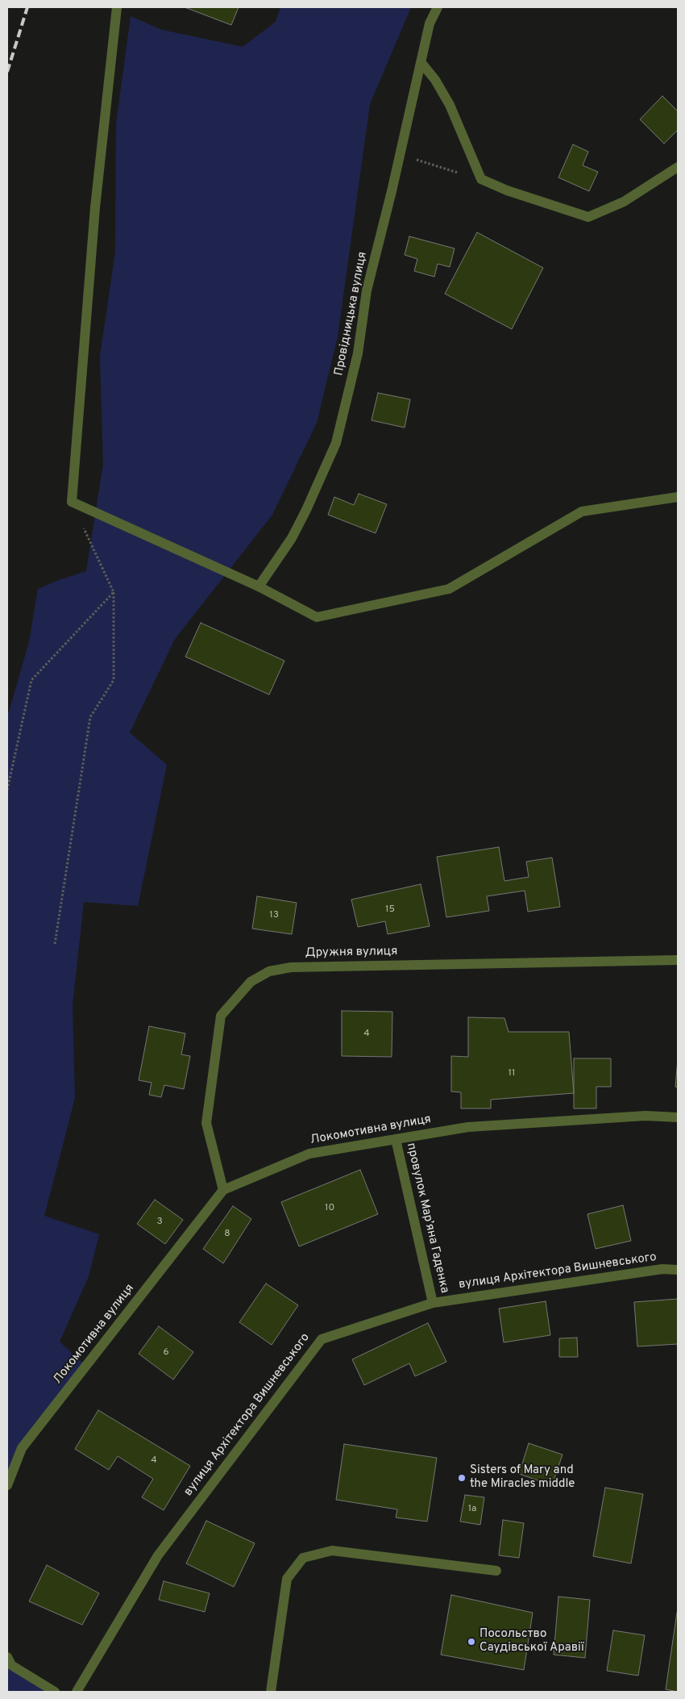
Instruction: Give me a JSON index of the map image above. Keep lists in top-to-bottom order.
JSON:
{
  "streets": {
    "street": [
      "Провідницька вулиця",
      "Дружня вулиця",
      "Локомотивна вулиця",
      "провулок Мар’яна Гаденка",
      "вулиця Архітектора Вишневського"
    ]
  },
  "crossings": [
    ["Дружня вулиця", "Локомотивна вулиця"],
    ["Локомотивна вулиця", "провулок Мар’яна Гаденка"],
    ["провулок Мар’яна Гаденка", "вулиця Архітектора Вишневського"]
  ],
  "places": ["Sisters of Mary and the Miracles middle", "Посольство Саудівської Аравії"],
  "house_numbers": [
    "15",
    "13",
    "4",
    "11",
    "10",
    "3",
    "8",
    "6",
    "4",
    "1а"
  ]
}
